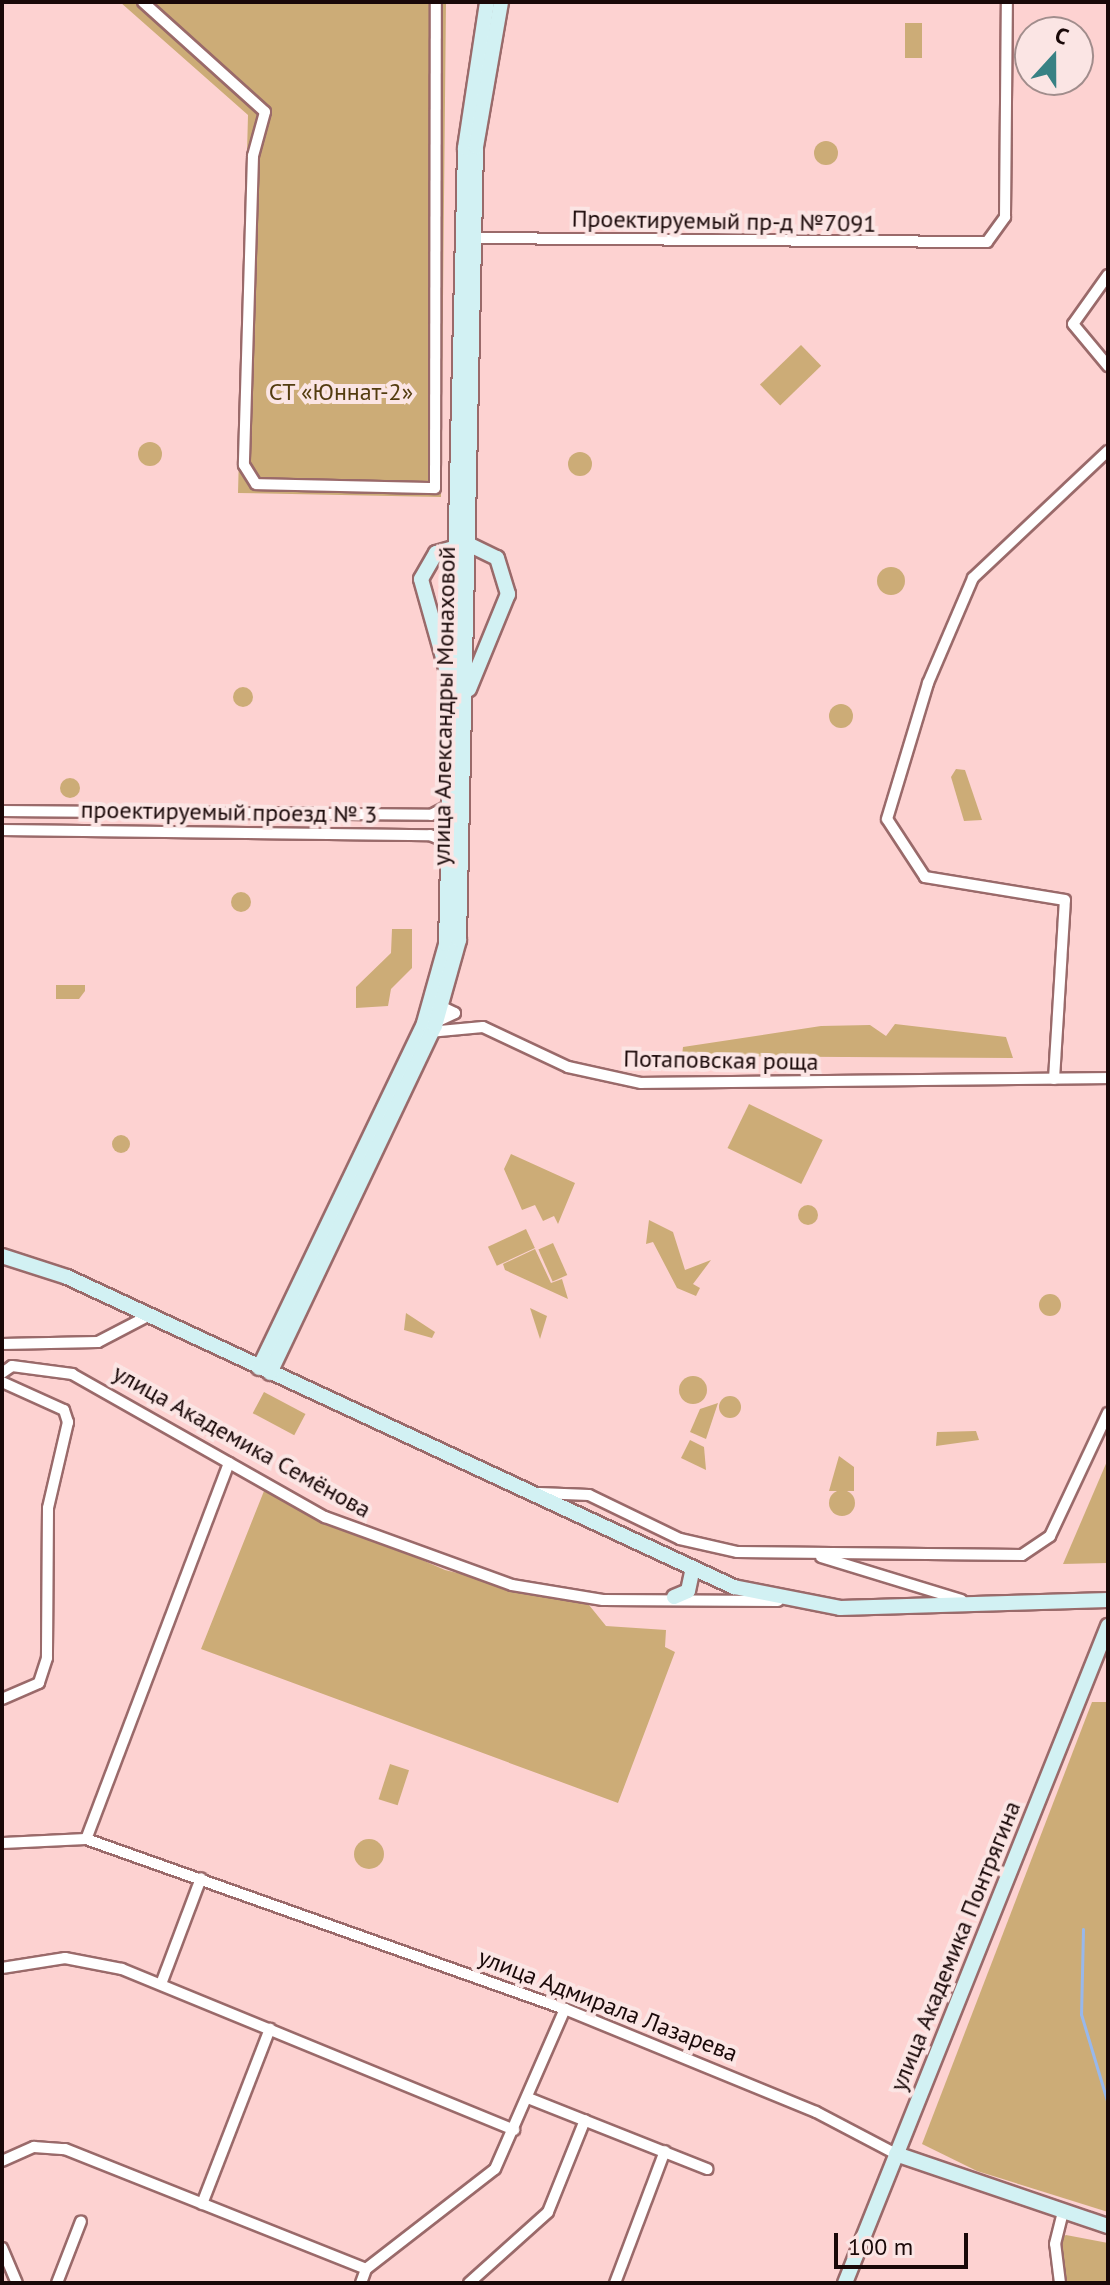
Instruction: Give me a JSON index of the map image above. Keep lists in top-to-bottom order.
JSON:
{
  "streets": {
    "main road": [
      "улица Александры Монаховой",
      "улица Академика Семёнова",
      "улица Академика Понтрягина",
      "улица Адмирала Лазарева"
    ],
    "street": ["Проектируемый пр-д №7091", "проектируемый проезд № 3", "Потаповская роща"]
  },
  "crossings": [
    ["Проектируемый пр-д №7091", "улица Александры Монаховой"],
    ["улица Александры Монаховой", "проектируемый проезд № 3"],
    ["улица Александры Монаховой", "Потаповская роща"],
    ["улица Александры Монаховой", "улица Академика Семёнова"],
    ["улица Академика Понтрягина", "улица Адмирала Лазарева"]
  ],
  "parks": ["СТ «Юннат-2»"],
  "scale_bar": "100 m",
  "north": "top"
}
